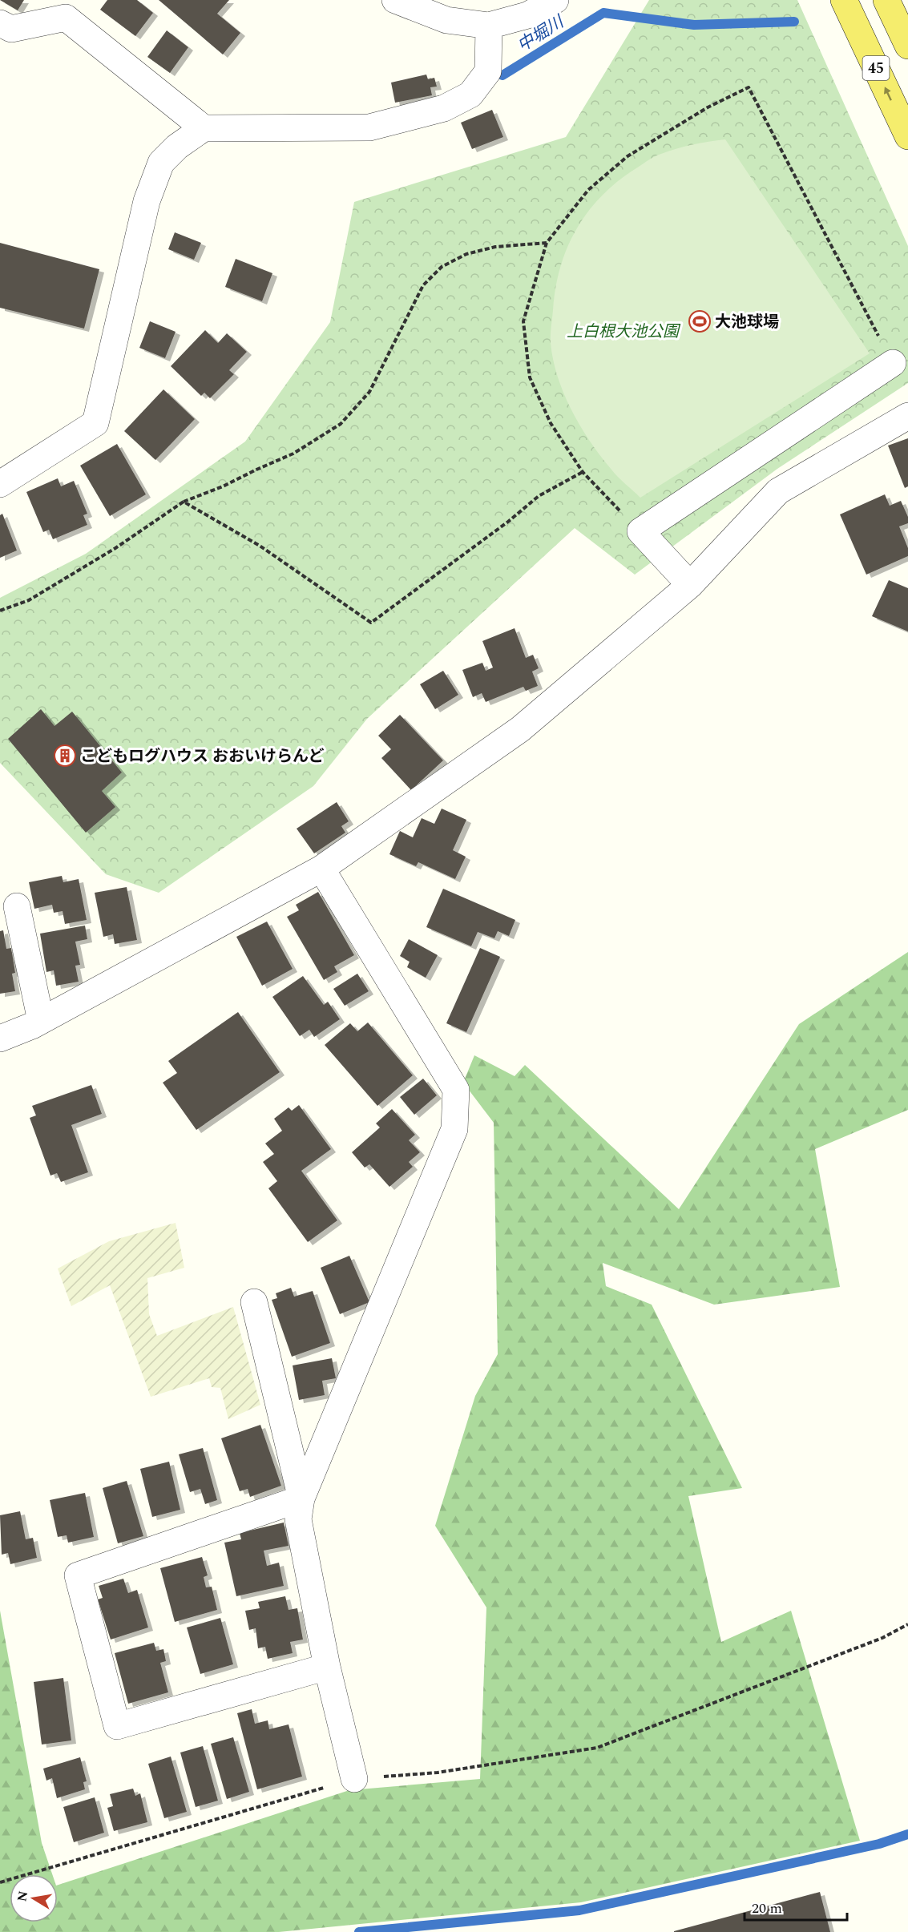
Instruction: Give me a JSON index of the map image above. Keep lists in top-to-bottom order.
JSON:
{
  "streets": {
    "main road": ["45"]
  },
  "water": ["中堀川"],
  "parks": ["上白根大池公園"],
  "places": {
    "sports": ["大池球場"],
    "building": ["こどもログハウス おおいけらんど"]
  },
  "scale_bar": "20 m",
  "north": "left"
}
